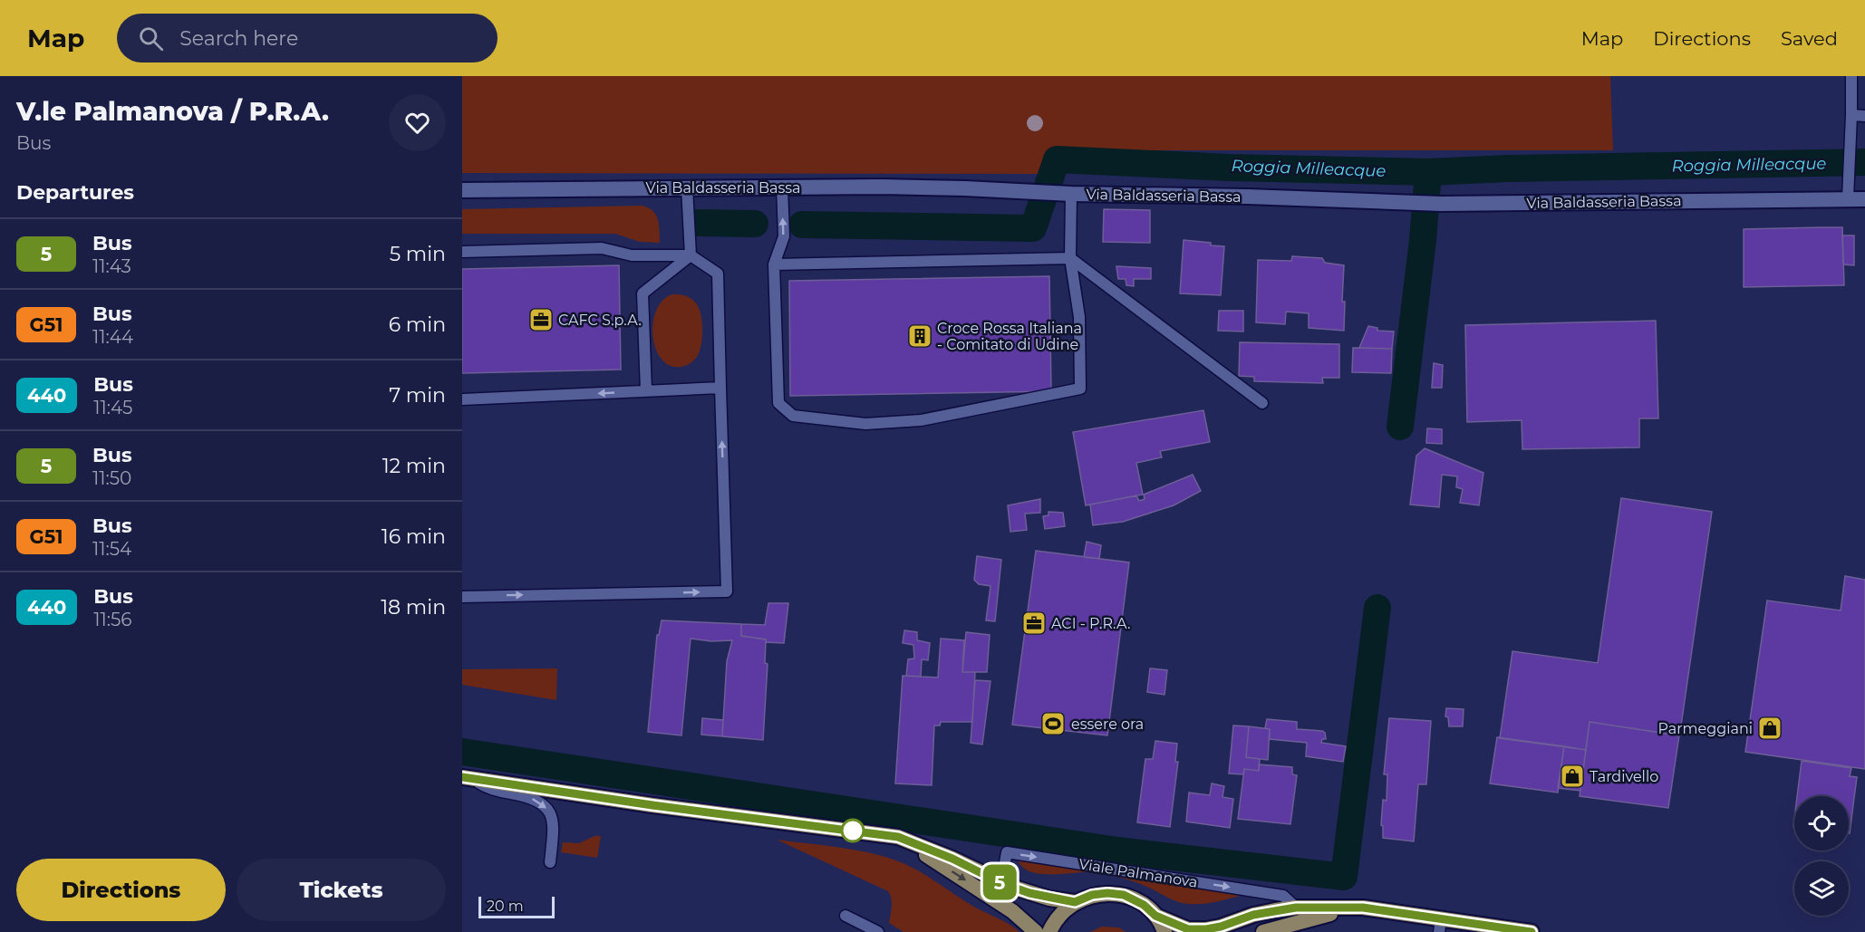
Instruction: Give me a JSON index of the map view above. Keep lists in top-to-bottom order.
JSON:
{
  "streets": {
    "main road": ["Viale Palmanova"],
    "street": ["Via Baldasseria Bassa"]
  },
  "water": ["Roggia Milleacque"],
  "places": {
    "office": ["CAFC S.p.A.", "ACI - P.R.A."],
    "building": ["Croce Rossa Italiana - Comitato di Udine"],
    "sports": ["essere ora"],
    "shop": ["Parmeggiani", "Tardivello"]
  },
  "lines": ["bus line 5"],
  "scale_bar": "20 m",
  "page": {
    "header": "Map",
    "search": "Search here",
    "nav": ["Map", "Directions", "Saved"],
    "heading": [
      ["V.le Palmanova / P.R.A.", "Bus"],
      "Departures"
    ],
    "on_map": "5",
    "list": [
      {
        "mark": "5",
        "name": "Bus",
        "note": "11:43",
        "value": "5 min"
      },
      {
        "mark": "G51",
        "name": "Bus",
        "note": "11:44",
        "value": "6 min"
      },
      {
        "mark": "440",
        "name": "Bus",
        "note": "11:45",
        "value": "7 min"
      },
      {
        "mark": "5",
        "name": "Bus",
        "note": "11:50",
        "value": "12 min"
      },
      {
        "mark": "G51",
        "name": "Bus",
        "note": "11:54",
        "value": "16 min"
      },
      {
        "mark": "440",
        "name": "Bus",
        "note": "11:56",
        "value": "18 min"
      }
    ],
    "buttons": ["Directions", "Tickets"],
    "scale": "20 m"
  }
}
